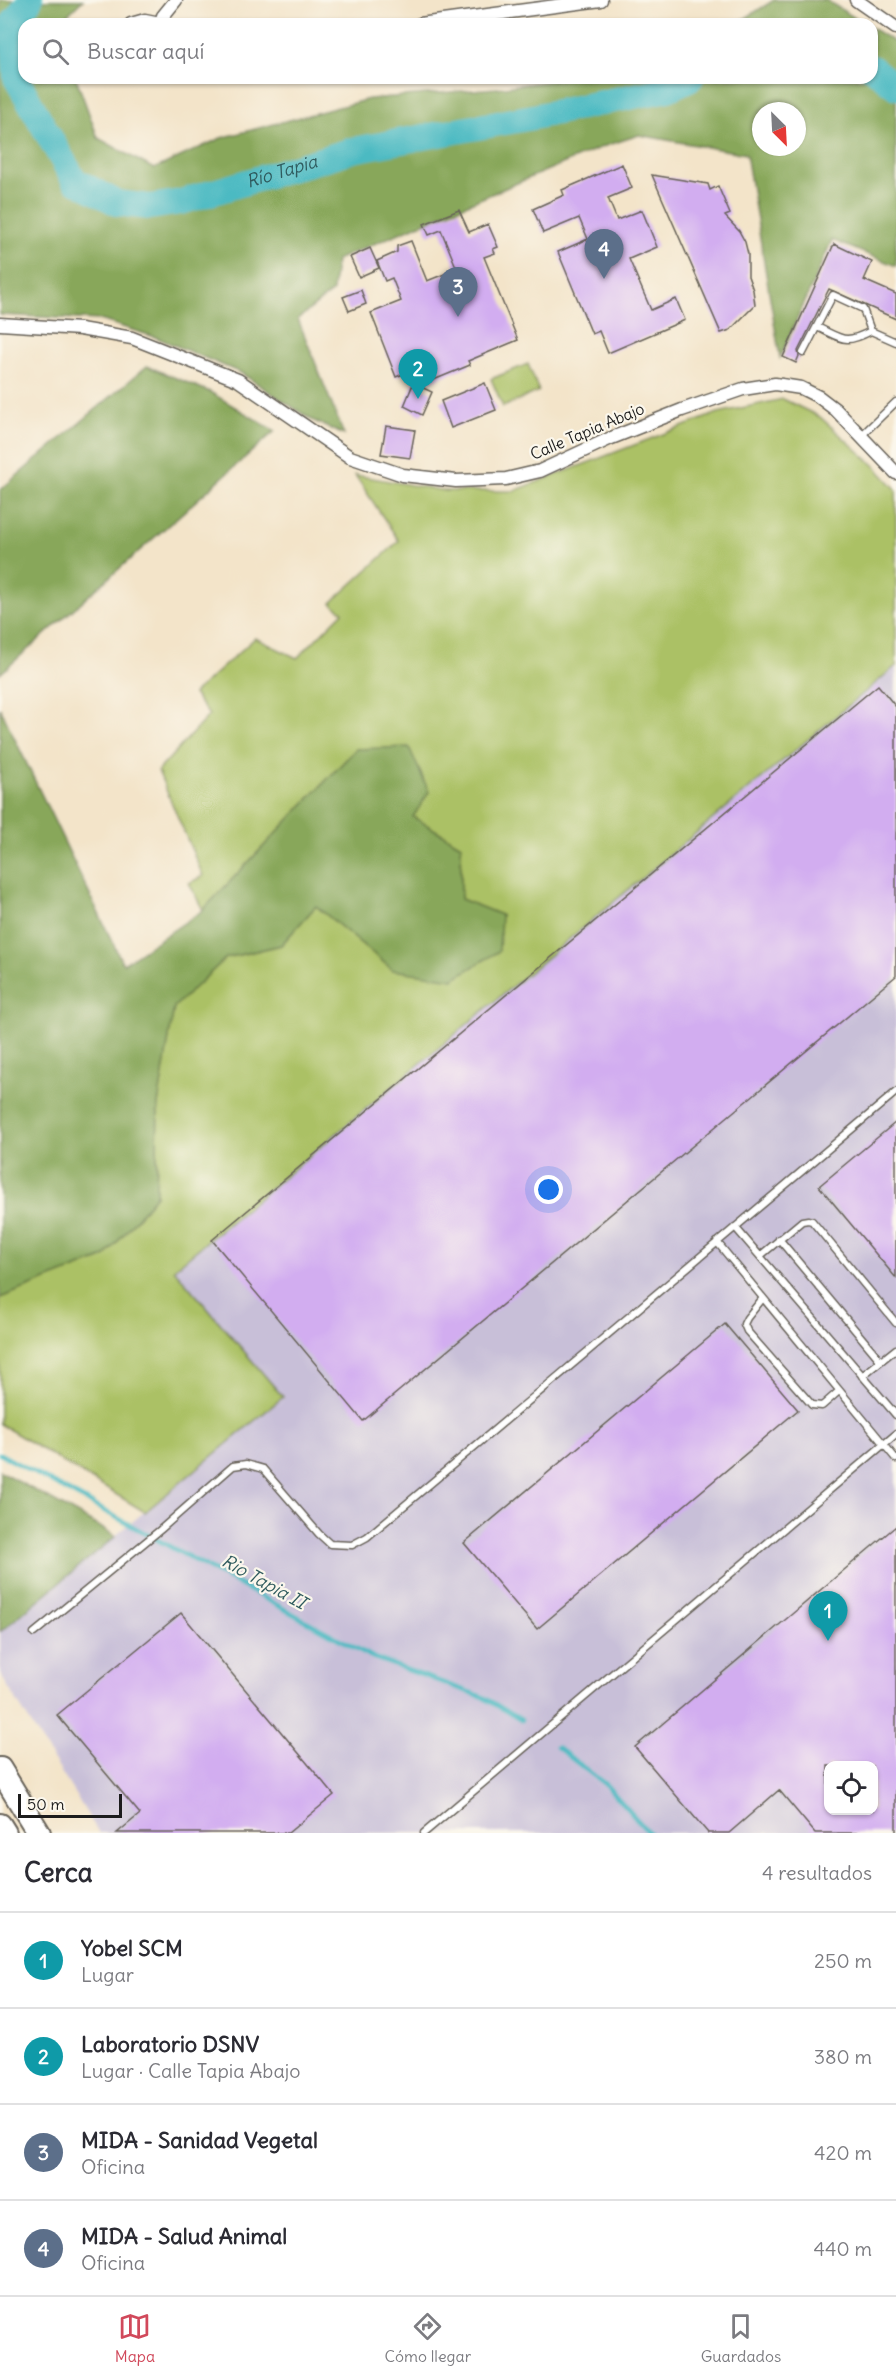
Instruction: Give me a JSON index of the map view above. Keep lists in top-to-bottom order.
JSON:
{
  "streets": {
    "street": ["Calle Tapia Abajo"]
  },
  "water": ["Río Tapia", "Rio Tapia II"],
  "scale_bar": "50 m",
  "north": "bottom right",
  "page": {
    "search": "Buscar aquí",
    "pins": [
      "4",
      "3",
      "2",
      "1"
    ],
    "scale": "50 m",
    "heading": ["Cerca", "4 resultados"],
    "list": [
      {
        "mark": "1",
        "name": "Yobel SCM",
        "note": "Lugar",
        "value": "250 m"
      },
      {
        "mark": "2",
        "name": "Laboratorio DSNV",
        "note": "Lugar · Calle Tapia Abajo",
        "value": "380 m"
      },
      {
        "mark": "3",
        "name": "MIDA - Sanidad Vegetal",
        "note": "Oficina",
        "value": "420 m"
      },
      {
        "mark": "4",
        "name": "MIDA - Salud Animal",
        "note": "Oficina",
        "value": "440 m"
      }
    ],
    "nav": ["Mapa", "Cómo llegar", "Guardados"]
  }
}
